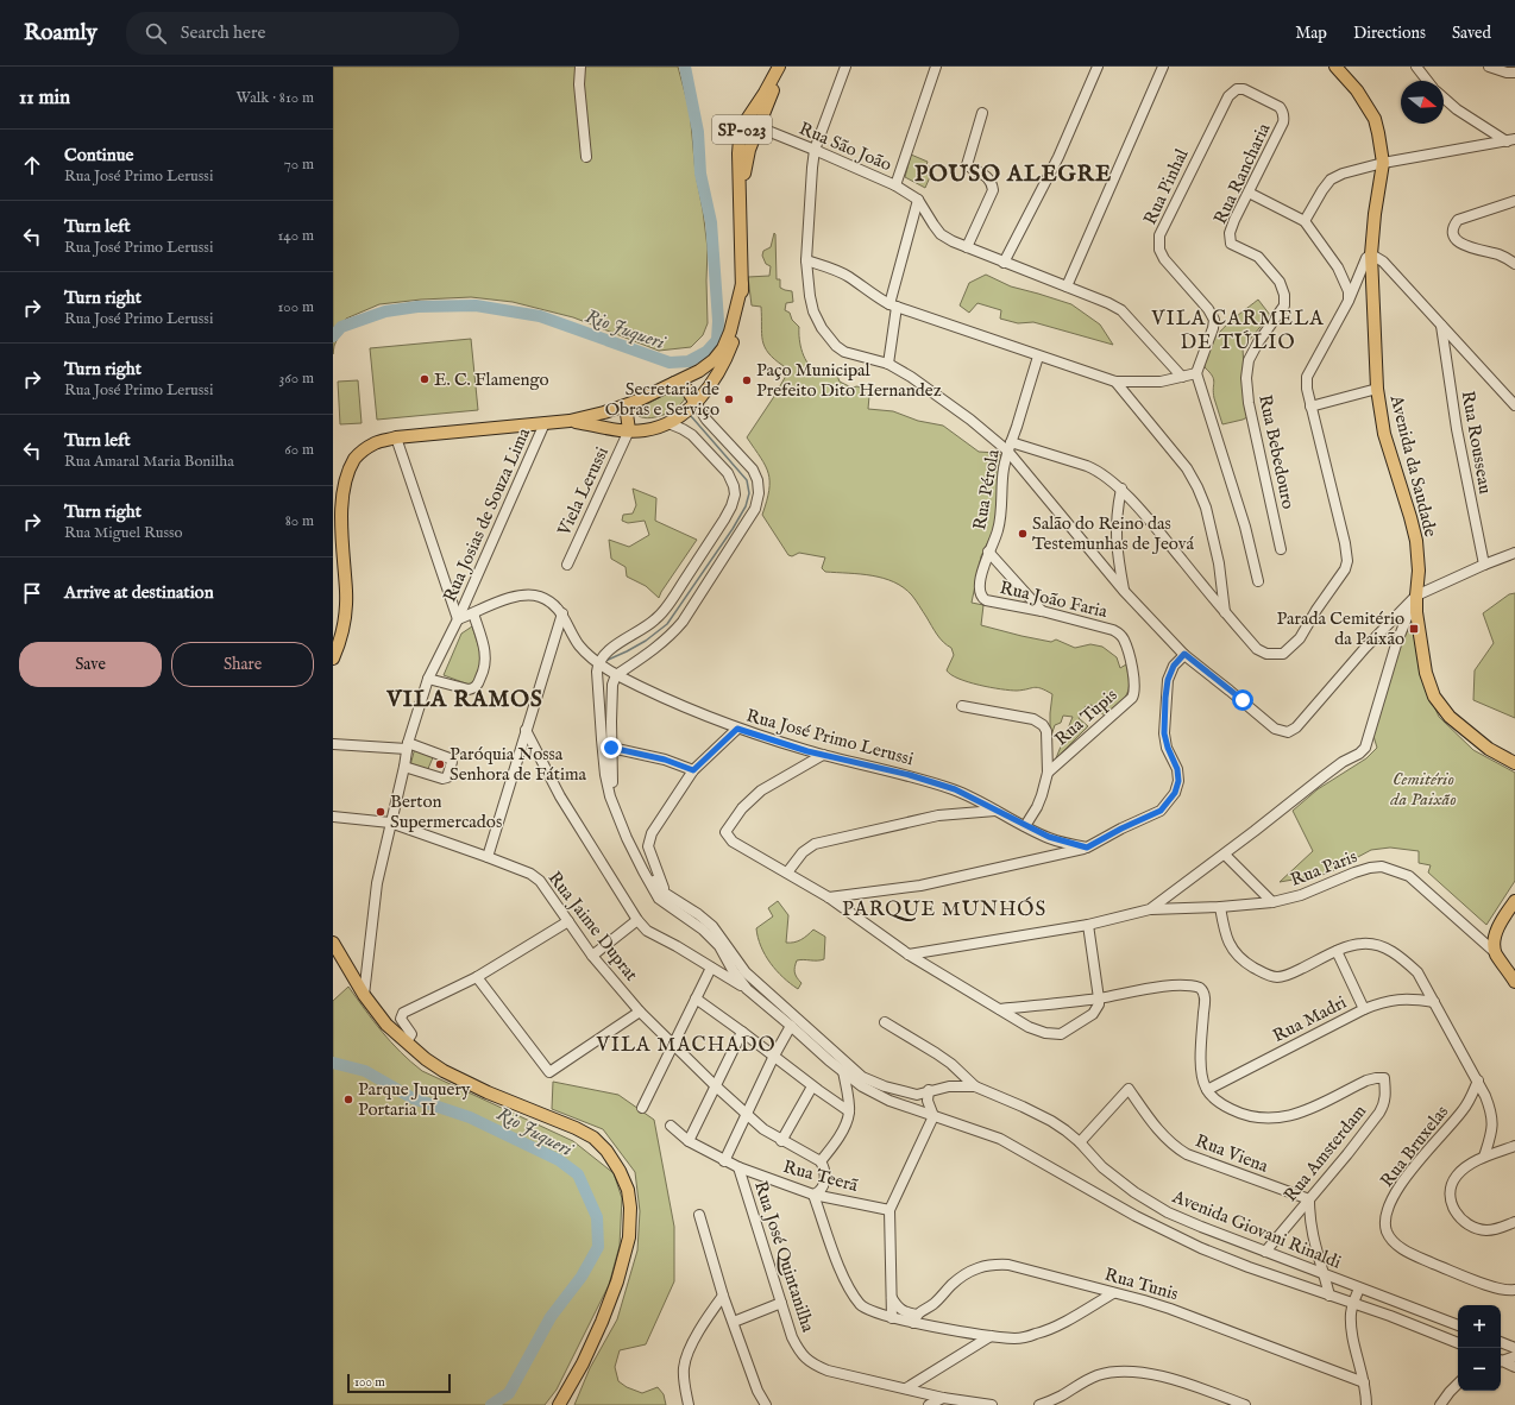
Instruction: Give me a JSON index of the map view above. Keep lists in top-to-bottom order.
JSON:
{
  "streets": {
    "main road": ["SP-023", "Avenida da Saudade"],
    "street": [
      "Rua São João",
      "Rua Rancharia",
      "Rua Pinhal",
      "Rua Rousseau",
      "Rua Bebedouro",
      "Rua Pérola",
      "Viela Lerussi",
      "Rua Josias de Souza Lima",
      "Rua João Faria",
      "Rua Tupis",
      "Rua José Primo Lerussi",
      "Rua Paris",
      "Rua Jaime Duprat",
      "Rua Madri",
      "Rua Bruxelas",
      "Rua Viena",
      "Rua Amsterdam",
      "Rua Teerã",
      "Avenida Giovani Rinaldi",
      "Rua José Quintanilha",
      "Rua Tunis"
    ]
  },
  "crossings": [
    ["SP-023", "Rua São João"],
    ["SP-023", "Viela Lerussi"],
    ["SP-023", "Rua Josias de Souza Lima"],
    ["Rua Rancharia", "Rua Pinhal"],
    ["Rua Rancharia", "Rua Bebedouro"],
    ["Rua Pérola", "Rua João Faria"],
    ["Rua Josias de Souza Lima", "Rua José Primo Lerussi"],
    ["Rua Josias de Souza Lima", "Rua Jaime Duprat"],
    ["Rua João Faria", "Rua Tupis"],
    ["Rua José Primo Lerussi", "Avenida Giovani Rinaldi"],
    ["Rua Madri", "Rua Amsterdam"],
    ["Rua Viena", "Rua Amsterdam"],
    ["Rua Viena", "Avenida Giovani Rinaldi"],
    ["Rua Amsterdam", "Avenida Giovani Rinaldi"],
    ["Rua Teerã", "Rua José Quintanilha"]
  ],
  "districts": [
    "POUSO ALEGRE",
    "VILA CARMELA DE TÚLIO",
    "VILA RAMOS",
    "PARQUE MUNHÓS",
    "VILA MACHADO"
  ],
  "water": ["Rio Juqueri"],
  "parks": ["Cemitério da Paixão"],
  "places": {
    "other": [
      "E. C. Flamengo",
      "Paço Municipal Prefeito Dito Hernandez",
      "Secretaria de Obras e Serviço",
      "Salão do Reino das Testemunhas de Jeová",
      "Paróquia Nossa Senhora de Fátima",
      "Berton Supermercados",
      "Parque Juquery Portaria II"
    ],
    "transit": ["Parada Cemitério da Paixão"]
  },
  "scale_bar": "100 m",
  "north": "right",
  "page": {
    "header": "Roamly",
    "search": "Search here",
    "nav": ["Map", "Directions", "Saved"],
    "heading": ["11 min", "Walk · 810 m"],
    "list": [
      ["Continue", "Rua José Primo Lerussi", "70 m"],
      ["Turn left", "Rua José Primo Lerussi", "140 m"],
      ["Turn right", "Rua José Primo Lerussi", "100 m"],
      ["Turn right", "Rua José Primo Lerussi", "360 m"],
      ["Turn left", "Rua Amaral Maria Bonilha", "60 m"],
      ["Turn right", "Rua Miguel Russo", "80 m"],
      "Arrive at destination"
    ],
    "buttons": ["Save", "Share"],
    "map_buttons": ["+", "−"],
    "scale": "100 m"
  }
}
